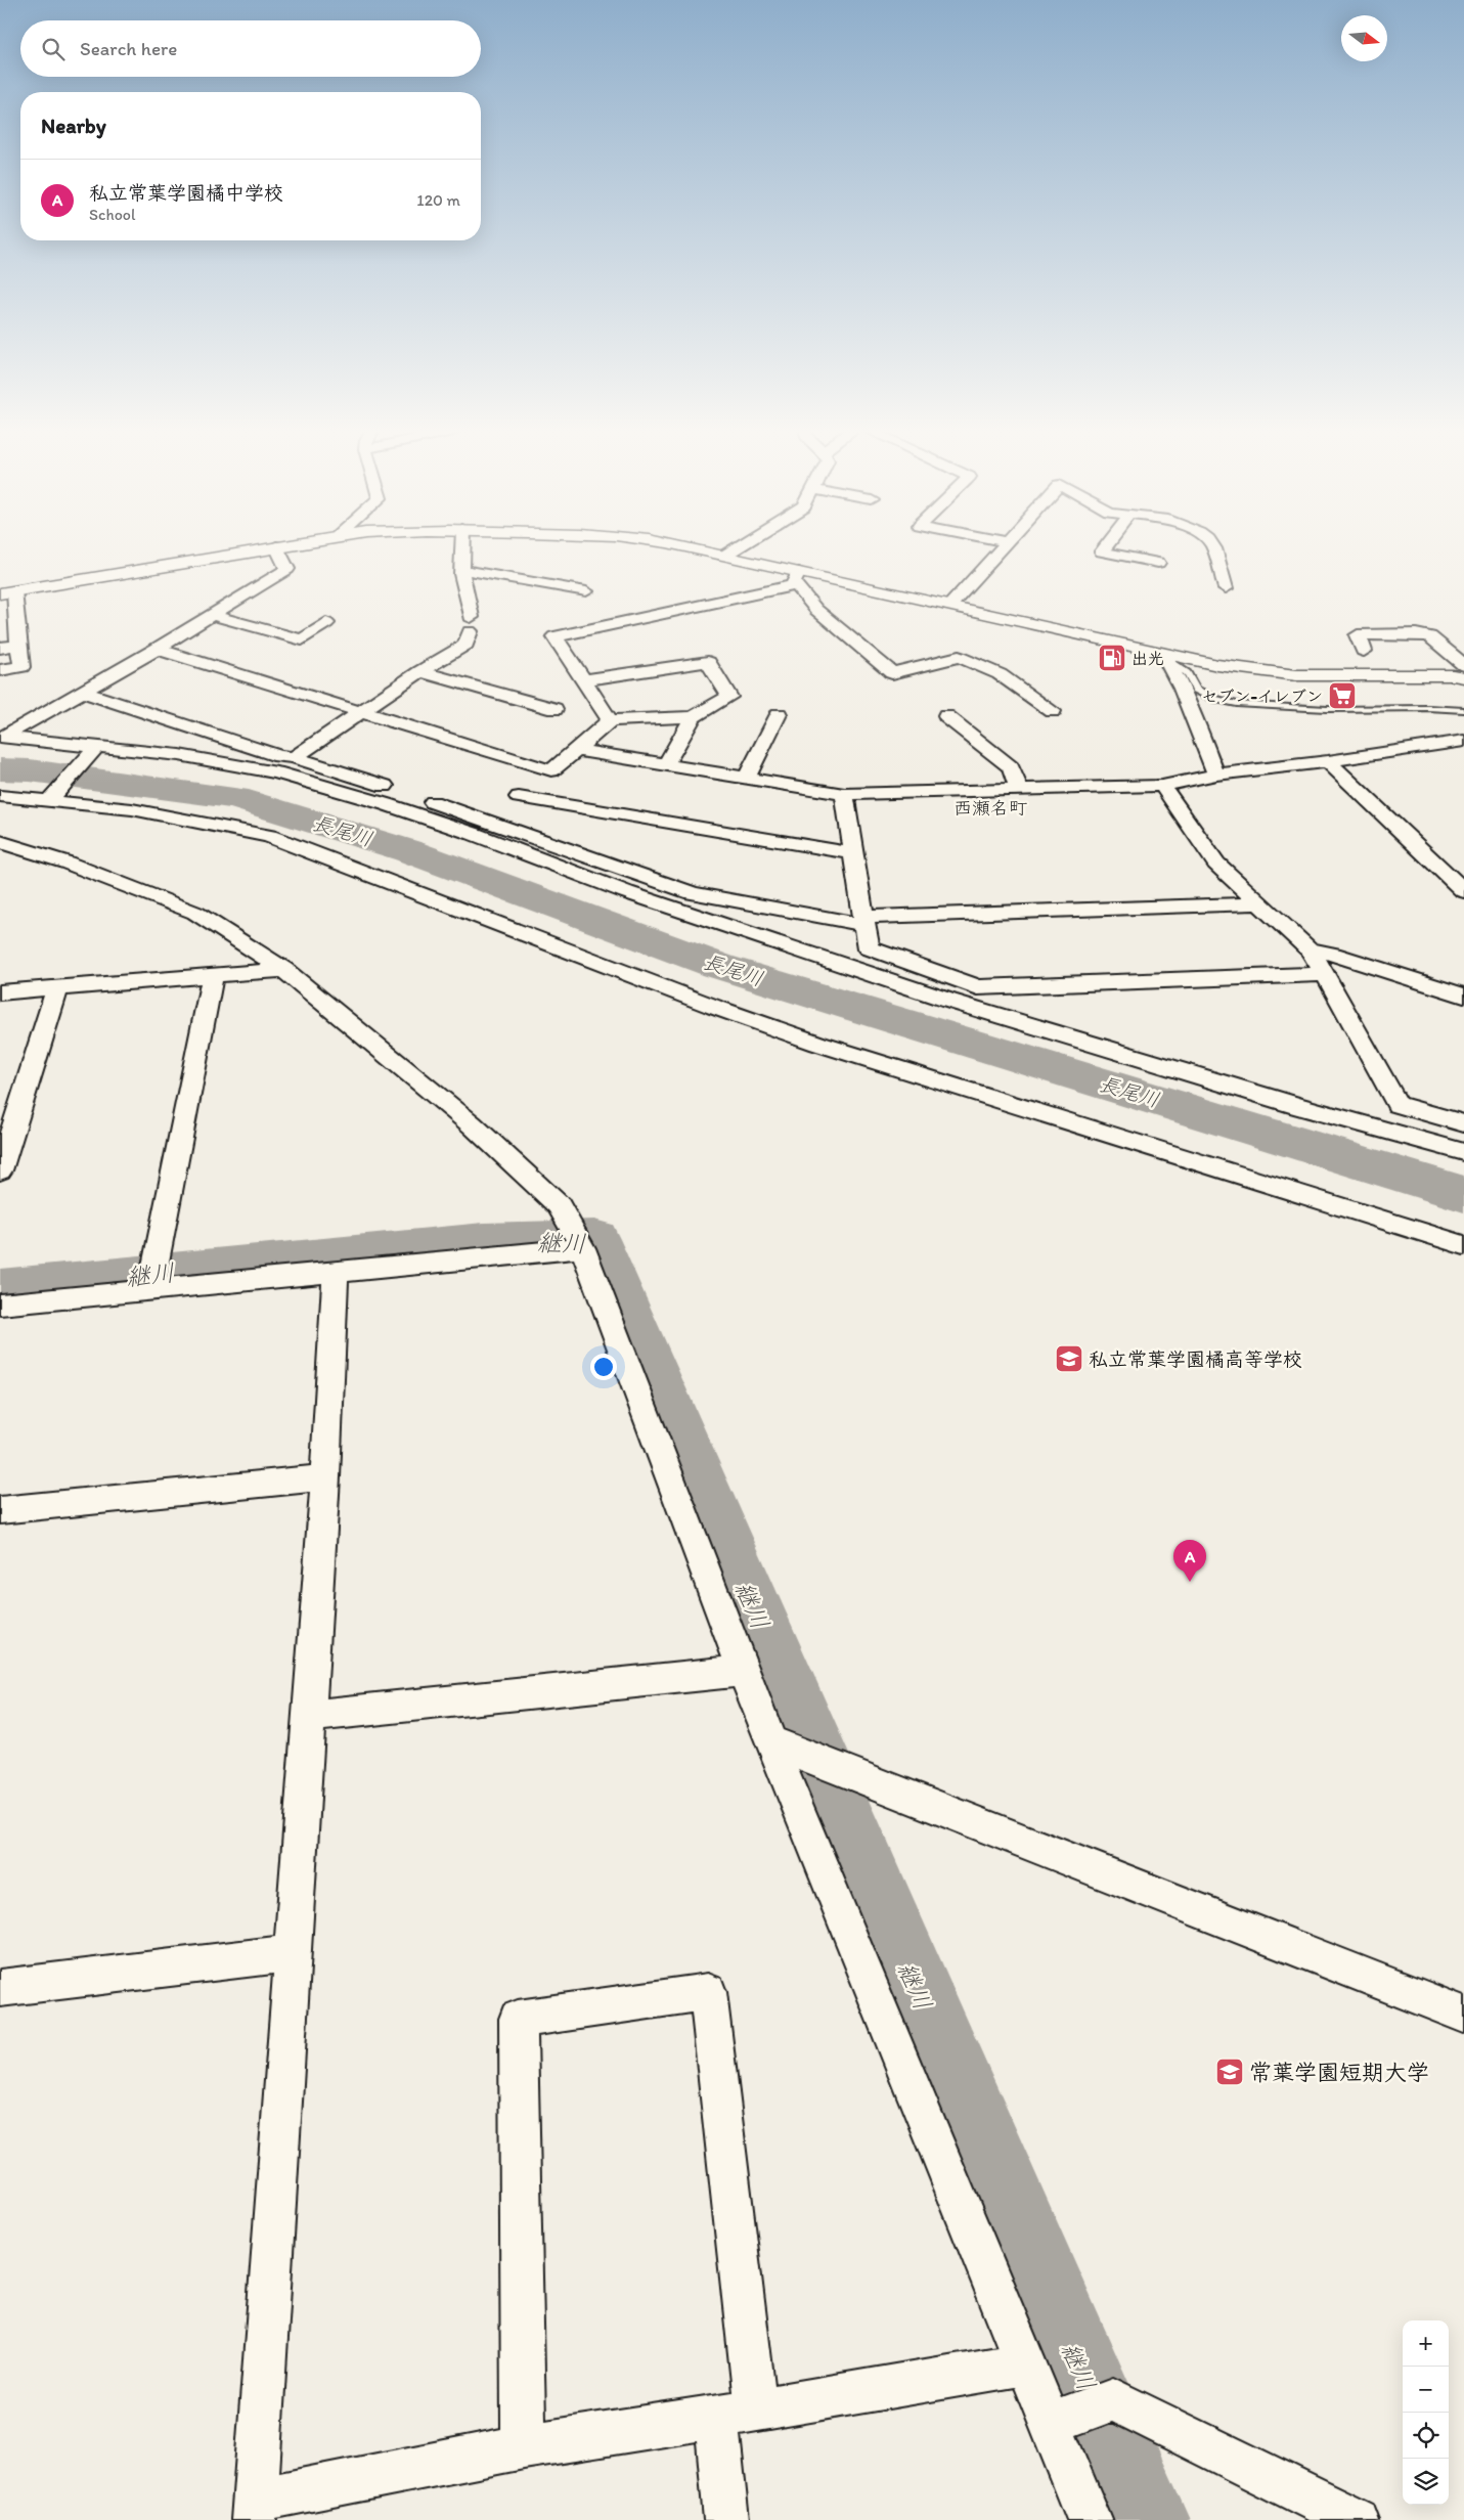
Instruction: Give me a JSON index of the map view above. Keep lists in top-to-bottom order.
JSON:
{
  "districts": ["西瀬名町"],
  "water": ["長尾川", "継川"],
  "places": {
    "fuel station": ["出光"],
    "supermarket": ["セブン-イレブン"],
    "school or university": ["私立常葉学園橘高等学校", "常葉学園短期大学"]
  },
  "north": "right",
  "page": {
    "search": "Search here",
    "heading": "Nearby",
    "list": [
      {
        "mark": "A",
        "name": "私立常葉学園橘中学校",
        "note": "School",
        "value": "120 m"
      }
    ],
    "pins": "A",
    "map_buttons": ["+", "−"]
  }
}
